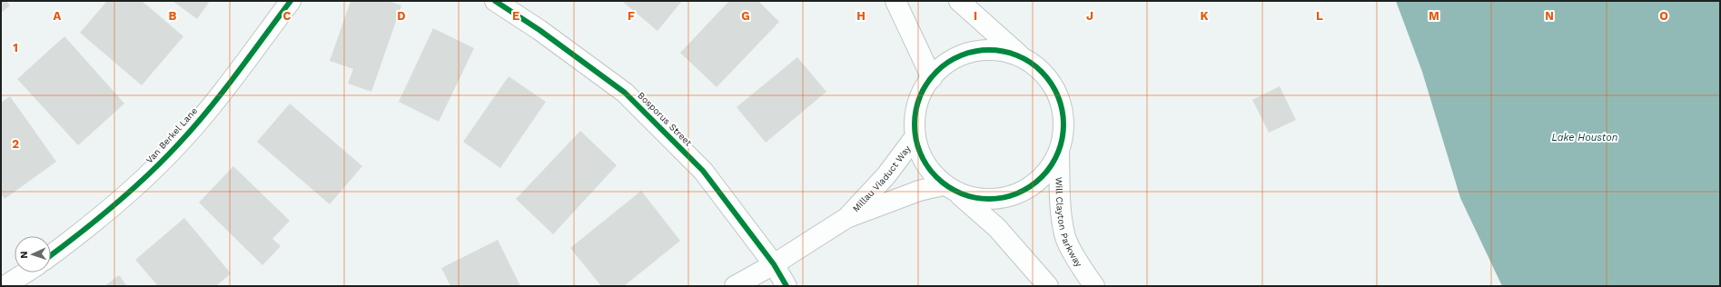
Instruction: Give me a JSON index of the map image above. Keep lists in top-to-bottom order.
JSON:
{
  "streets": {
    "street": [
      "Bosporus Street",
      "Van Berkel Lane",
      "Millau Viaduct Way",
      "Will Clayton Parkway"
    ]
  },
  "crossings": [
    ["Bosporus Street", "Millau Viaduct Way"]
  ],
  "water": ["Lake Houston"],
  "north": "left",
  "grid": {
    "columns": [
      "A",
      "B",
      "C",
      "D",
      "E",
      "F",
      "G",
      "H",
      "I",
      "J",
      "K",
      "L",
      "M",
      "N",
      "O"
    ],
    "rows": ["1", "2"]
  }
}
